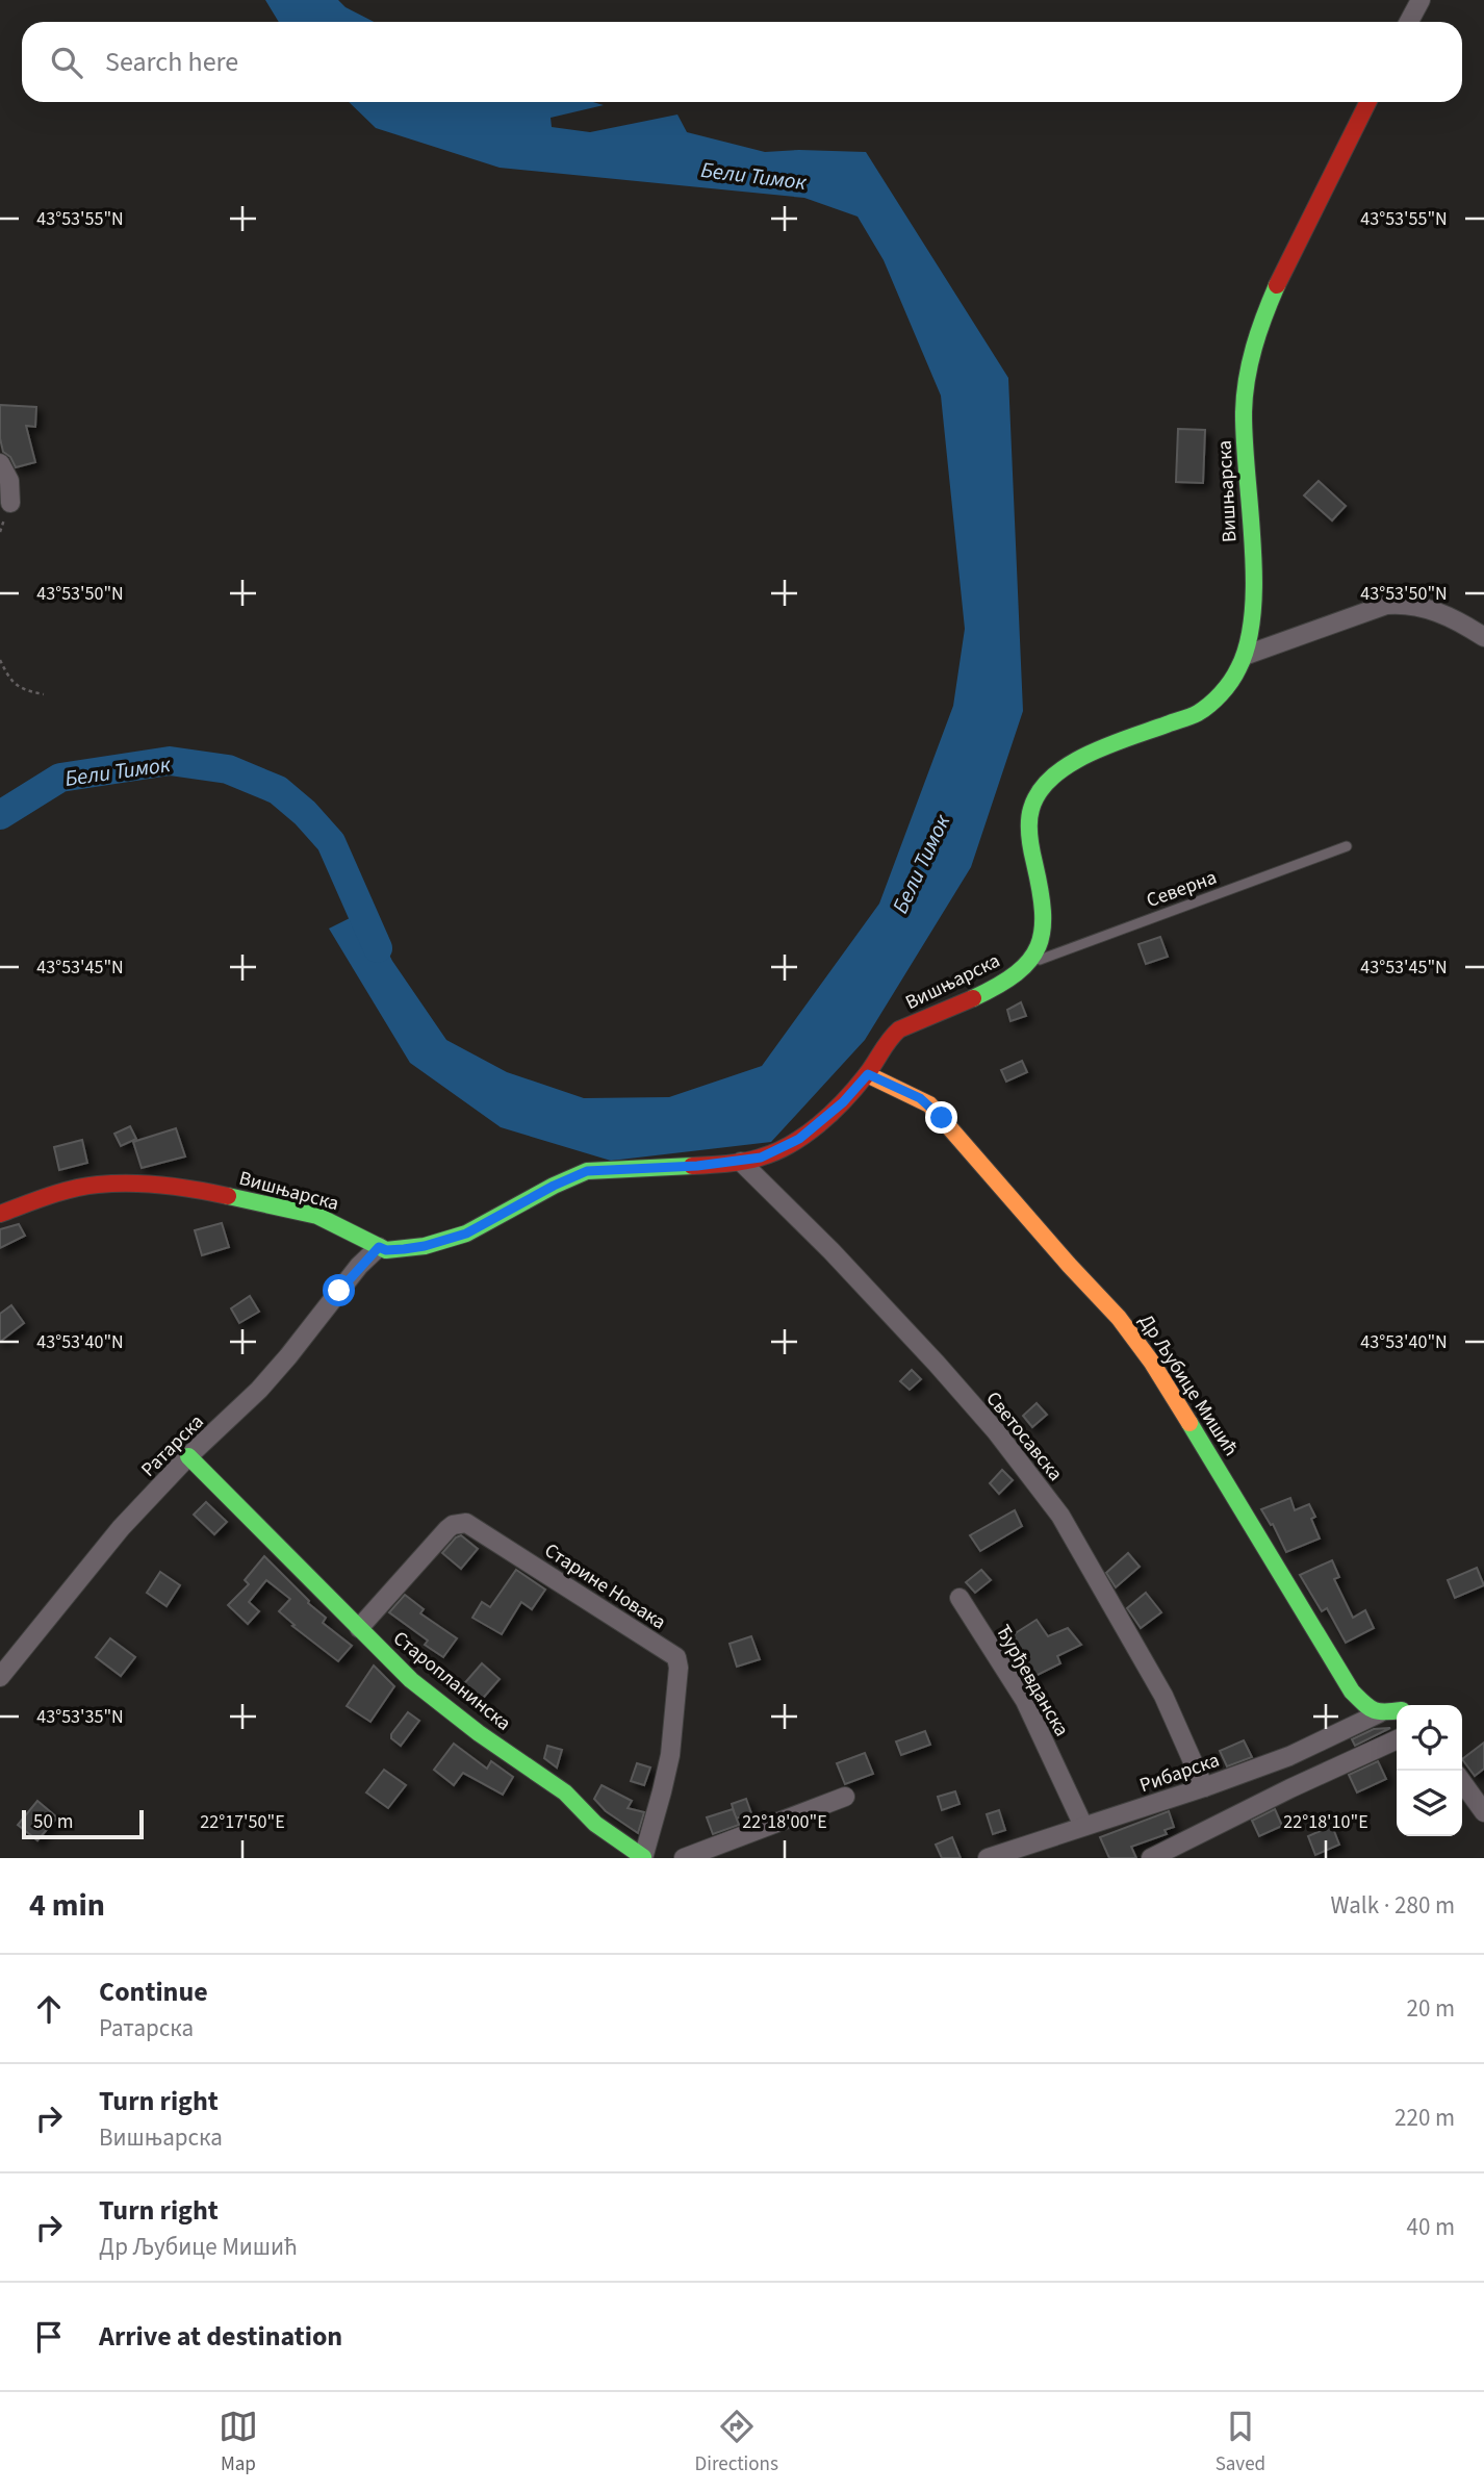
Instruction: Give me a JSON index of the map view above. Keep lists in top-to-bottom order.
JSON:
{
  "streets": {
    "street": [
      "Вишњарска",
      "Др Љубице Мишић",
      "Светосавска",
      "Ратарска",
      "Старине Новака",
      "Старопланинска",
      "Ђурђевданска",
      "Рибарска"
    ],
    "lane": ["Северна"]
  },
  "crossings": [
    ["Вишњарска", "Северна"],
    ["Вишњарска", "Др Љубице Мишић"],
    ["Вишњарска", "Светосавска"],
    ["Вишњарска", "Ратарска"],
    ["Др Љубице Мишић", "Рибарска"],
    ["Светосавска", "Рибарска"],
    ["Ратарска", "Старопланинска"],
    ["Старине Новака", "Старопланинска"],
    ["Ђурђевданска", "Рибарска"]
  ],
  "water": ["Бели Тимок"],
  "scale_bar": "50 m",
  "page": {
    "search": "Search here",
    "scale": "50 m",
    "heading": ["4 min", "Walk · 280 m"],
    "list": [
      ["Continue", "Ратарска", "20 m"],
      ["Turn right", "Вишњарска", "220 m"],
      ["Turn right", "Др Љубице Мишић", "40 m"],
      "Arrive at destination"
    ],
    "nav": ["Map", "Directions", "Saved"]
  },
  "coordinates": [
    "43°53'55\"N",
    "43°53'50\"N",
    "43°53'45\"N",
    "43°53'40\"N",
    "43°53'35\"N",
    "22°17'50\"E",
    "22°18'00\"E",
    "22°18'10\"E"
  ]
}
